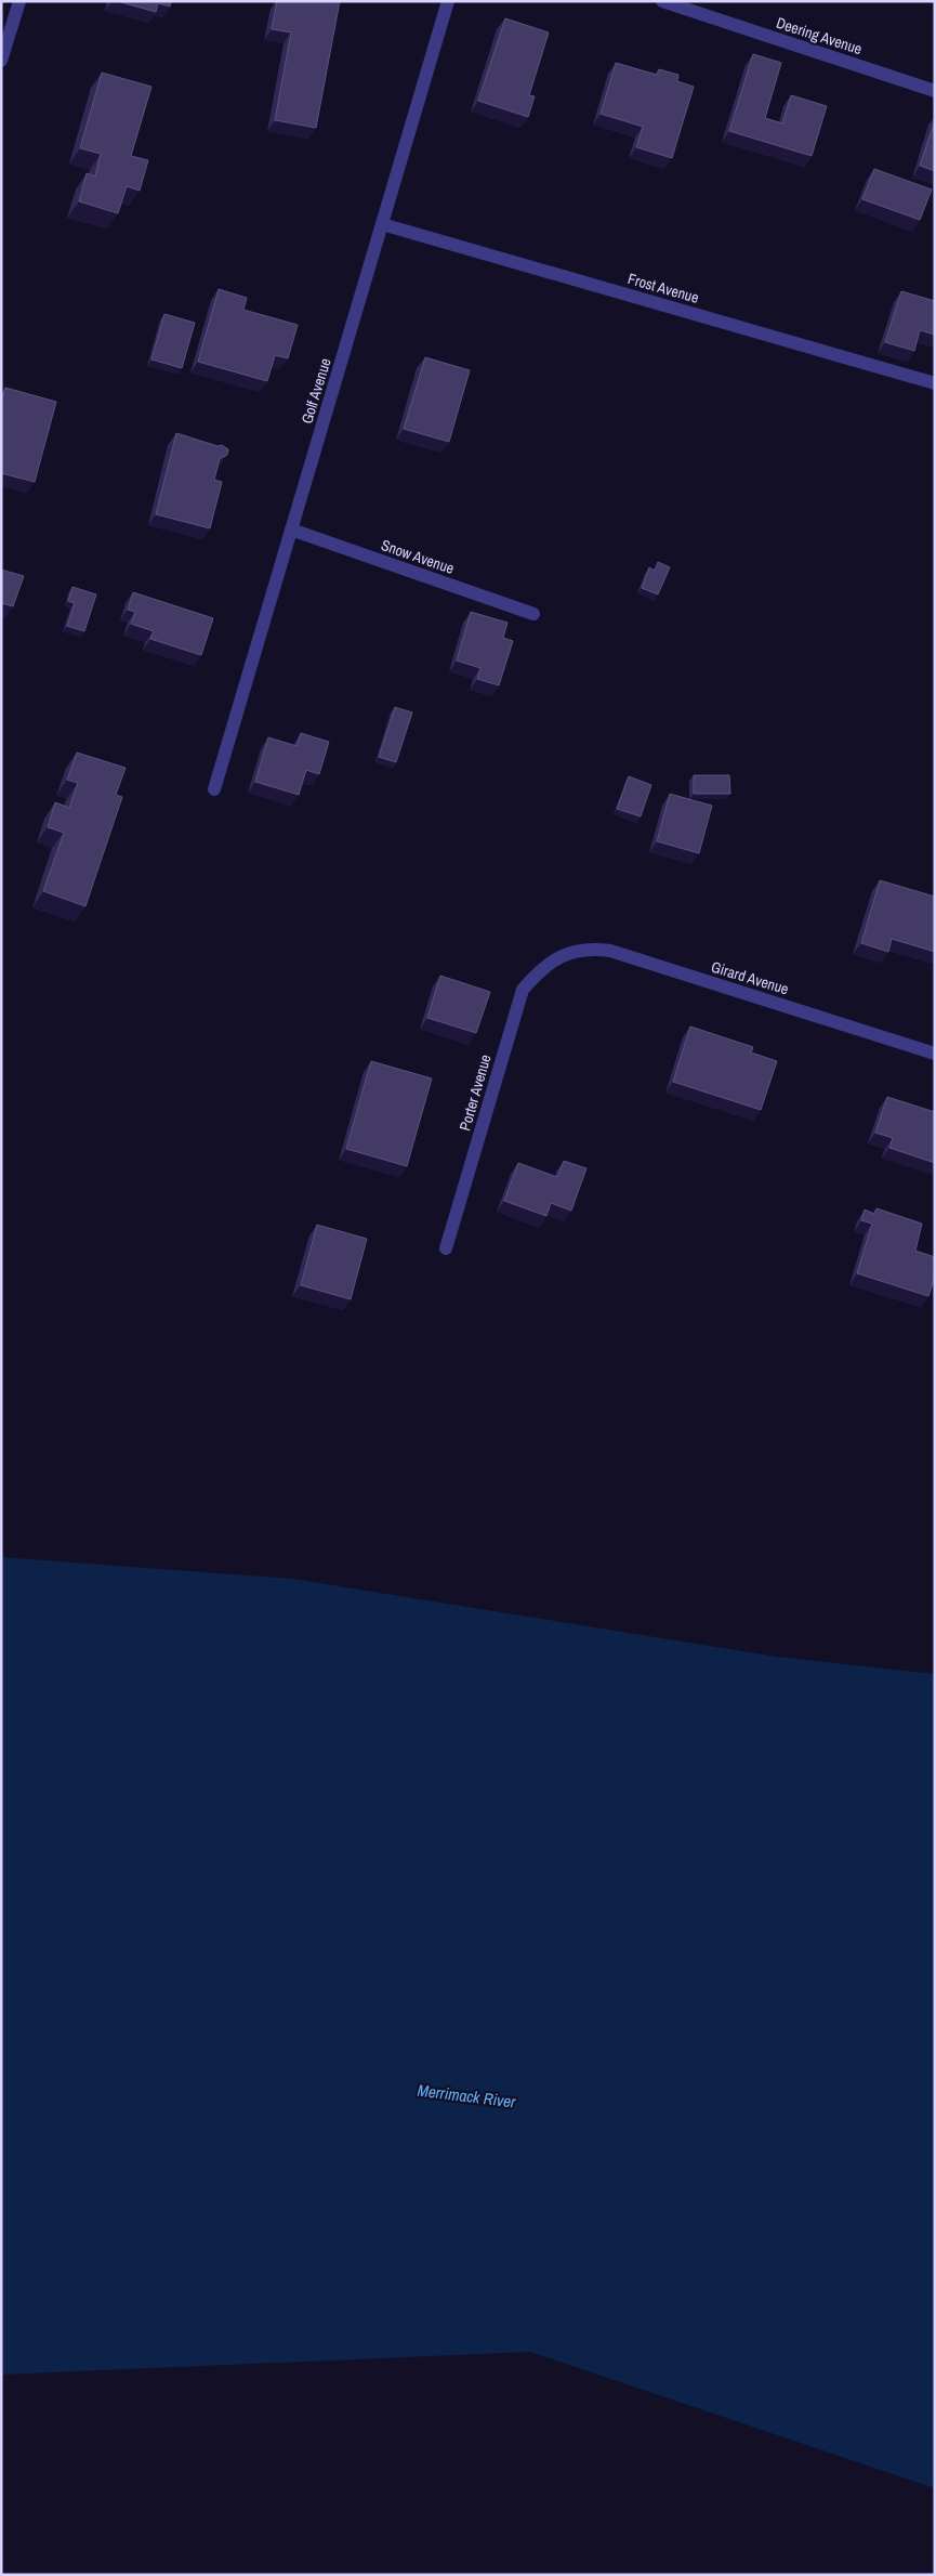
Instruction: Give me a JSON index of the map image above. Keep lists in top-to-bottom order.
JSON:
{
  "streets": {
    "street": [
      "Deering Avenue",
      "Frost Avenue",
      "Golf Avenue",
      "Snow Avenue",
      "Girard Avenue",
      "Porter Avenue"
    ]
  },
  "crossings": [
    ["Frost Avenue", "Golf Avenue"],
    ["Golf Avenue", "Snow Avenue"],
    ["Girard Avenue", "Porter Avenue"]
  ],
  "water": ["Merrimack River"]
}
